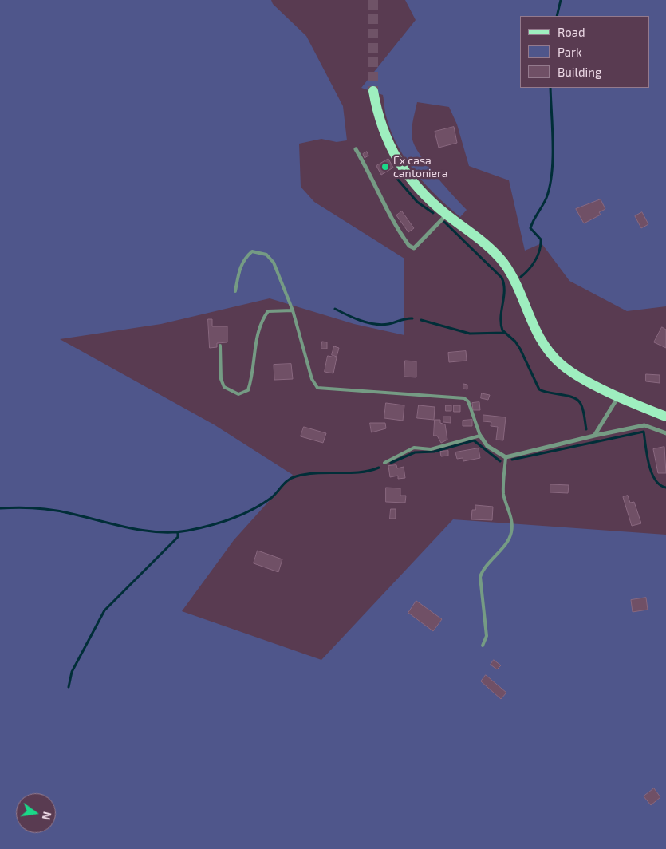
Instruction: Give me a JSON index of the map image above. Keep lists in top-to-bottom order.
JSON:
{
  "places": ["Ex casa cantoniera"],
  "legend": ["Road", "Park", "Building"],
  "north": "right"
}
